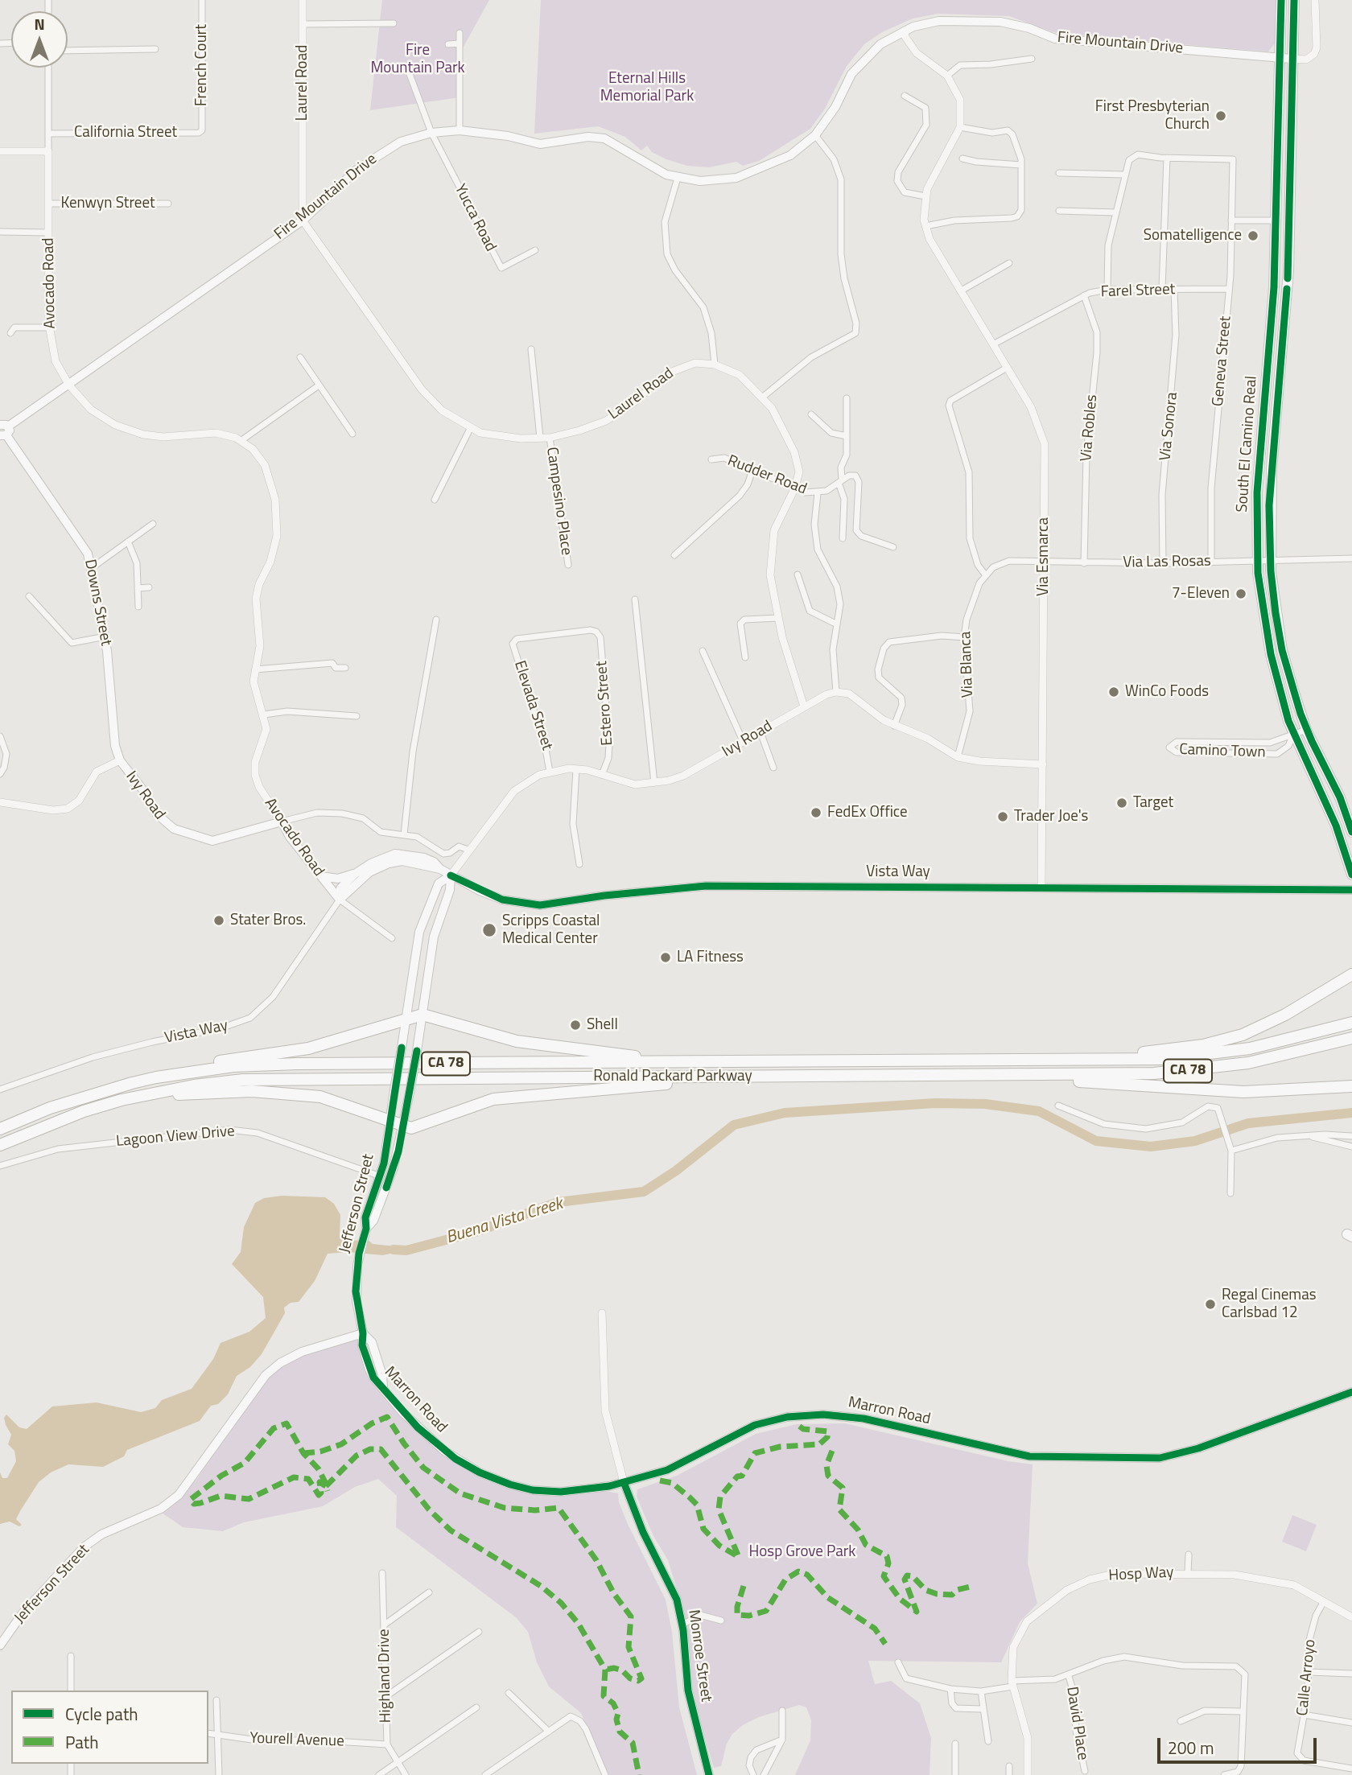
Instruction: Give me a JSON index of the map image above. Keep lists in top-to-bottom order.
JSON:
{
  "streets": {
    "highway": ["CA 78", "Ronald Packard Parkway"],
    "main road": [
      "Fire Mountain Drive",
      "Avocado Road",
      "South El Camino Real",
      "Downs Street",
      "Ivy Road",
      "Vista Way",
      "Jefferson Street",
      "Marron Road",
      "Monroe Street"
    ],
    "street": [
      "French Court",
      "Laurel Road",
      "California Street",
      "Kenwyn Street",
      "Yucca Road",
      "Farel Street",
      "Geneva Street",
      "Via Sonora",
      "Via Robles",
      "Rudder Road",
      "Campesino Place",
      "Via Esmarca",
      "Via Las Rosas",
      "Via Blanca",
      "Estero Street",
      "Elevada Street",
      "Camino Town",
      "Lagoon View Drive",
      "Hosp Way",
      "Highland Drive",
      "Calle Arroyo",
      "David Place",
      "Yourell Avenue"
    ]
  },
  "crossings": [
    ["Fire Mountain Drive", "Laurel Road"],
    ["Fire Mountain Drive", "Yucca Road"],
    ["Fire Mountain Drive", "Avocado Road"],
    ["Fire Mountain Drive", "South El Camino Real"],
    ["Fire Mountain Drive", "Downs Street"],
    ["French Court", "California Street"],
    ["Laurel Road", "Rudder Road"],
    ["Laurel Road", "Campesino Place"],
    ["Laurel Road", "Ivy Road"],
    ["California Street", "Avocado Road"],
    ["Kenwyn Street", "Avocado Road"],
    ["Avocado Road", "Ivy Road"],
    ["Avocado Road", "Vista Way"],
    ["Farel Street", "Geneva Street"],
    ["Farel Street", "Via Sonora"],
    ["Farel Street", "Via Robles"],
    ["Farel Street", "Via Esmarca"],
    ["Geneva Street", "Via Las Rosas"],
    ["Via Sonora", "Via Las Rosas"],
    ["Via Robles", "Via Las Rosas"],
    ["South El Camino Real", "Via Las Rosas"],
    ["South El Camino Real", "Camino Town"],
    ["Via Esmarca", "Via Las Rosas"],
    ["Via Esmarca", "Vista Way"],
    ["Via Las Rosas", "Via Blanca"],
    ["Downs Street", "Ivy Road"],
    ["Estero Street", "Elevada Street"],
    ["Estero Street", "Ivy Road"],
    ["Elevada Street", "Ivy Road"],
    ["Ivy Road", "Vista Way"],
    ["Ivy Road", "Jefferson Street"],
    ["Vista Way", "Jefferson Street"],
    ["Lagoon View Drive", "Jefferson Street"],
    ["Jefferson Street", "Marron Road"],
    ["Marron Road", "Monroe Street"],
    ["Hosp Way", "Calle Arroyo"],
    ["Highland Drive", "Yourell Avenue"]
  ],
  "water": ["Buena Vista Creek"],
  "parks": ["Fire Mountain Park", "Eternal Hills Memorial Park", "Hosp Grove Park"],
  "places": [
    "First Presbyterian Church",
    "Somatelligence",
    "7-Eleven",
    "WinCo Foods",
    "Target",
    "FedEx Office",
    "Trader Joe's",
    "Stater Bros.",
    "Scripps Coastal Medical Center",
    "LA Fitness",
    "Shell",
    "Regal Cinemas Carlsbad 12"
  ],
  "legend": ["Cycle path", "Path"],
  "scale_bar": "200 m",
  "north": "top"
}
